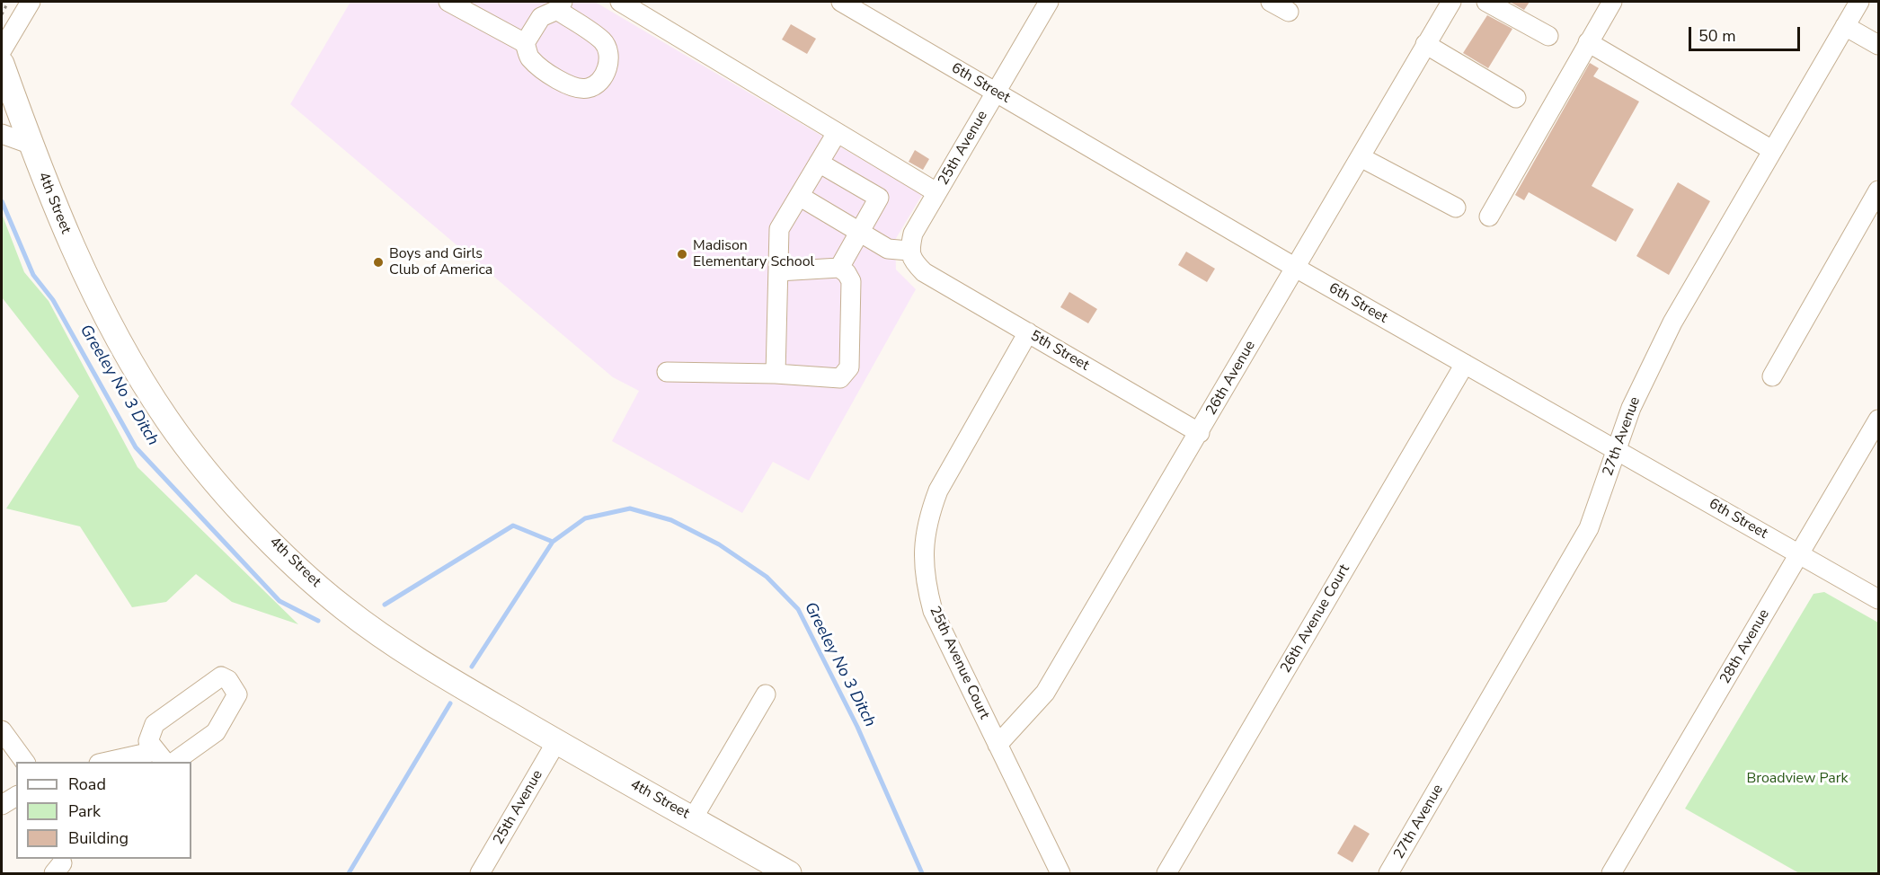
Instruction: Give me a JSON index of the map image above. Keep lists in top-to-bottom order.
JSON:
{
  "streets": {
    "main road": ["4th Street"],
    "street": [
      "6th Street",
      "25th Avenue",
      "5th Street",
      "26th Avenue",
      "27th Avenue",
      "26th Avenue Court",
      "28th Avenue",
      "25th Avenue Court"
    ]
  },
  "crossings": [
    ["6th Street", "25th Avenue"],
    ["6th Street", "26th Avenue"],
    ["6th Street", "27th Avenue"],
    ["6th Street", "26th Avenue Court"],
    ["6th Street", "28th Avenue"],
    ["25th Avenue", "4th Street"],
    ["25th Avenue", "5th Street"],
    ["5th Street", "26th Avenue"],
    ["5th Street", "25th Avenue Court"],
    ["26th Avenue", "25th Avenue Court"]
  ],
  "water": ["Greeley No 3 Ditch"],
  "parks": ["Broadview Park"],
  "places": ["Madison Elementary School", "Boys and Girls Club of America"],
  "legend": ["Road", "Park", "Building"],
  "scale_bar": "50 m"
}
